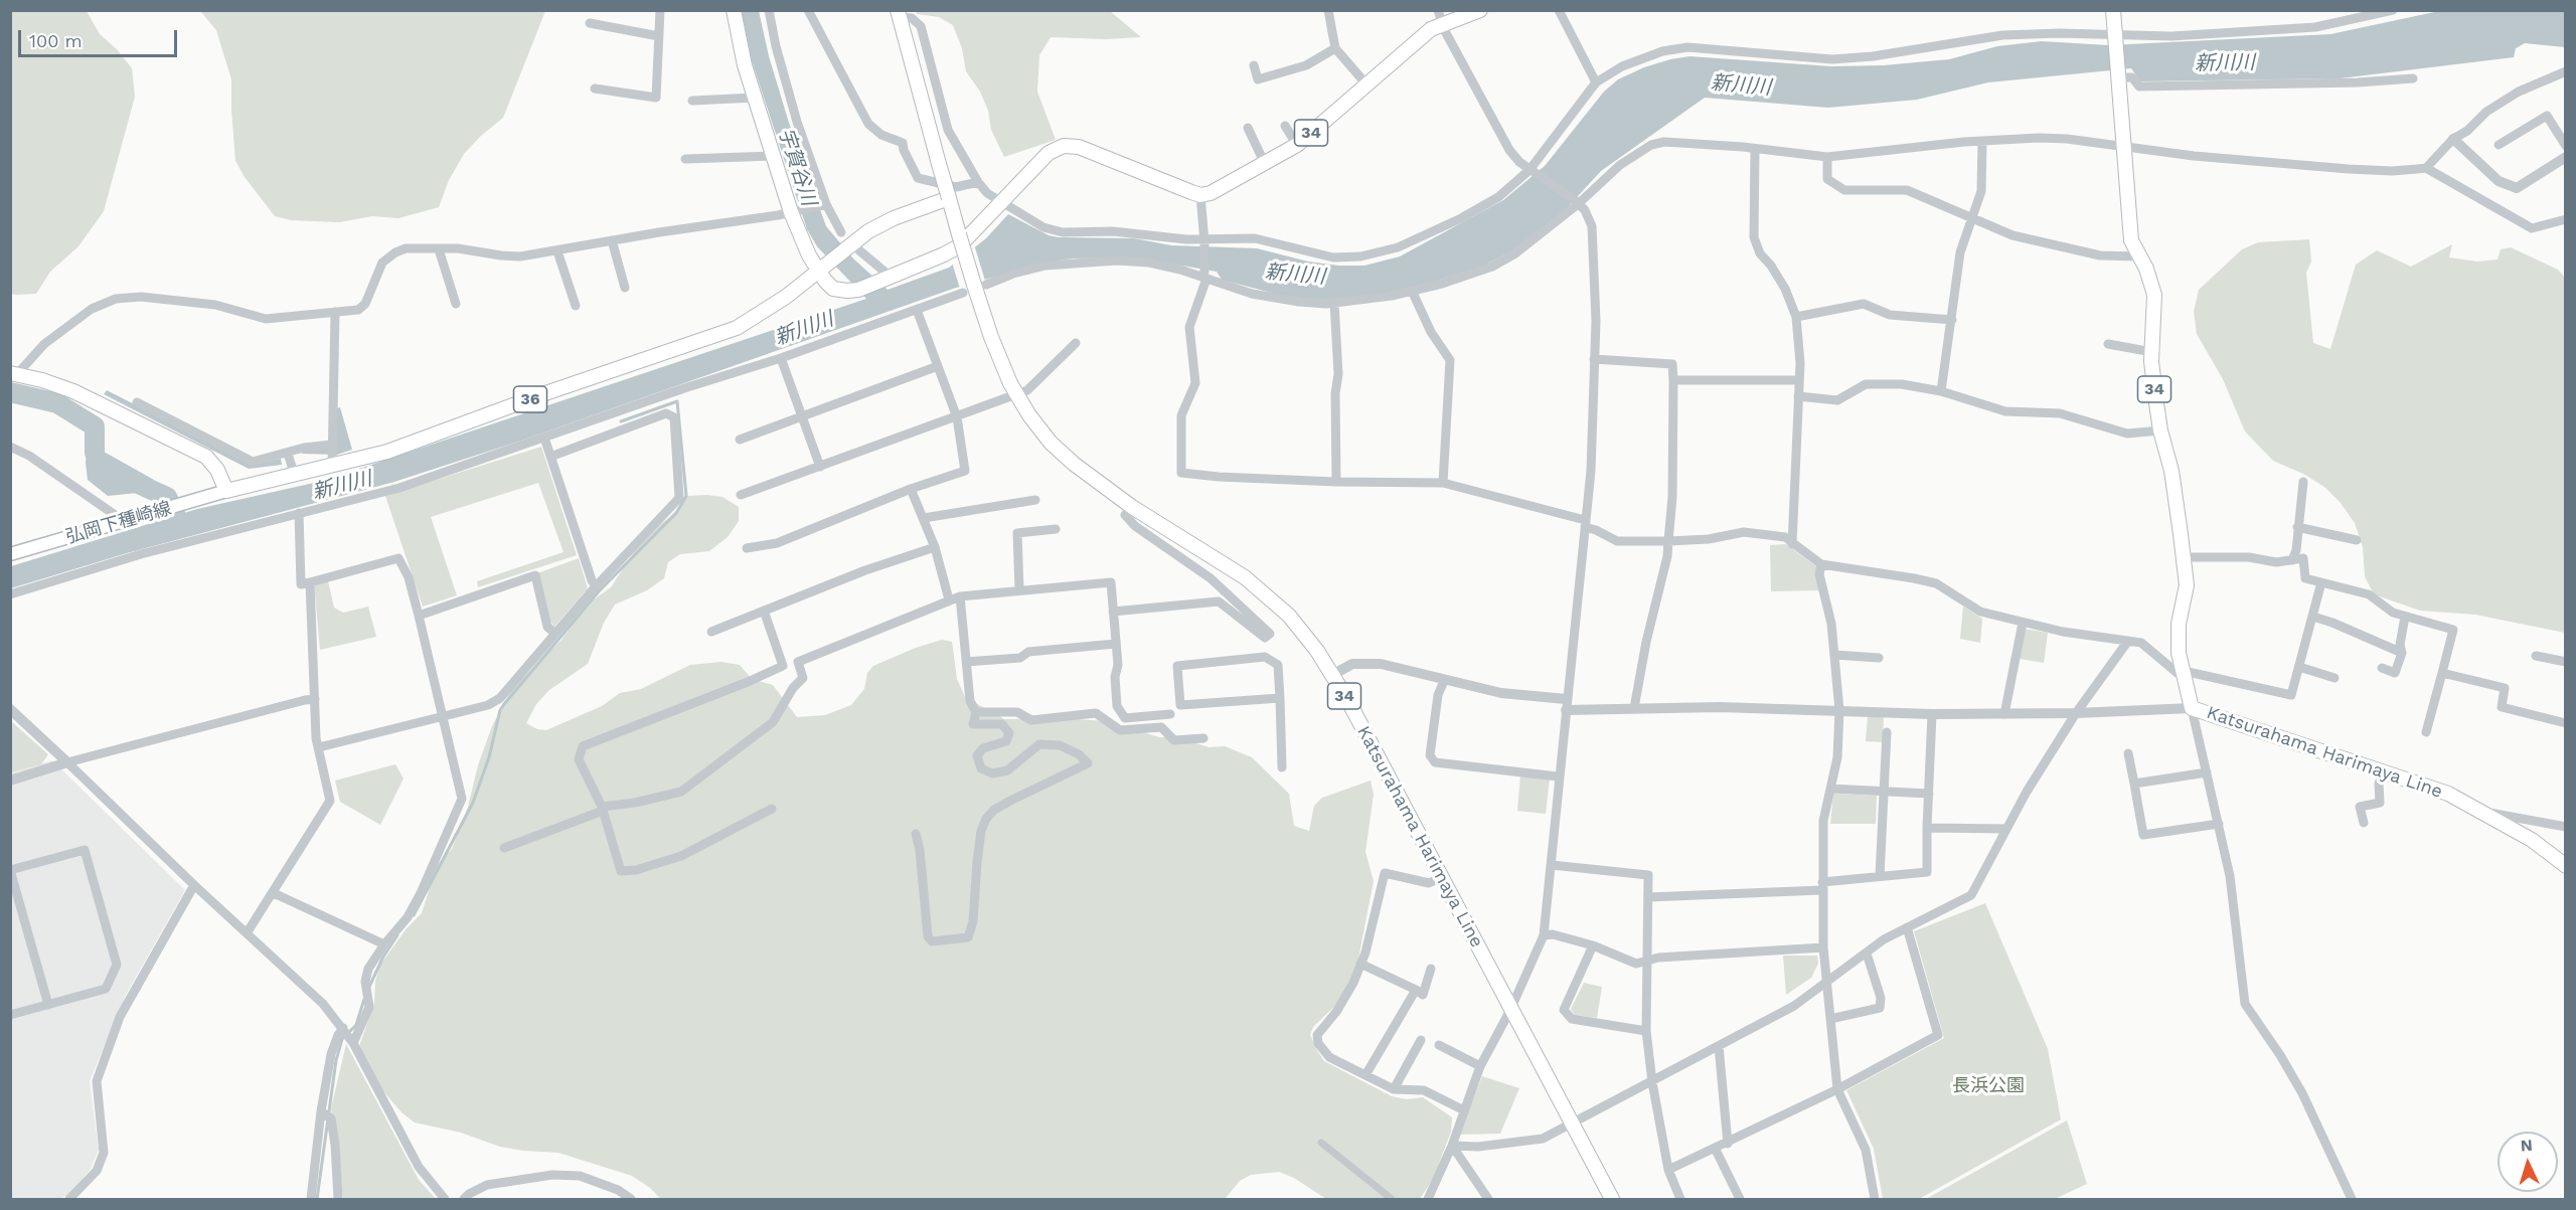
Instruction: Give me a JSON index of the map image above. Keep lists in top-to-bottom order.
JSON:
{
  "streets": {
    "main road": [
      "34",
      "36",
      "弘岡下種崎線",
      "Katsurahama Harimaya Line"
    ]
  },
  "crossings": [
    ["36", "弘岡下種崎線"],
    ["36", "Katsurahama Harimaya Line"]
  ],
  "water": ["新川川", "宇賀谷川"],
  "parks": ["長浜公園"],
  "scale_bar": "100 m",
  "north": "top"
}
